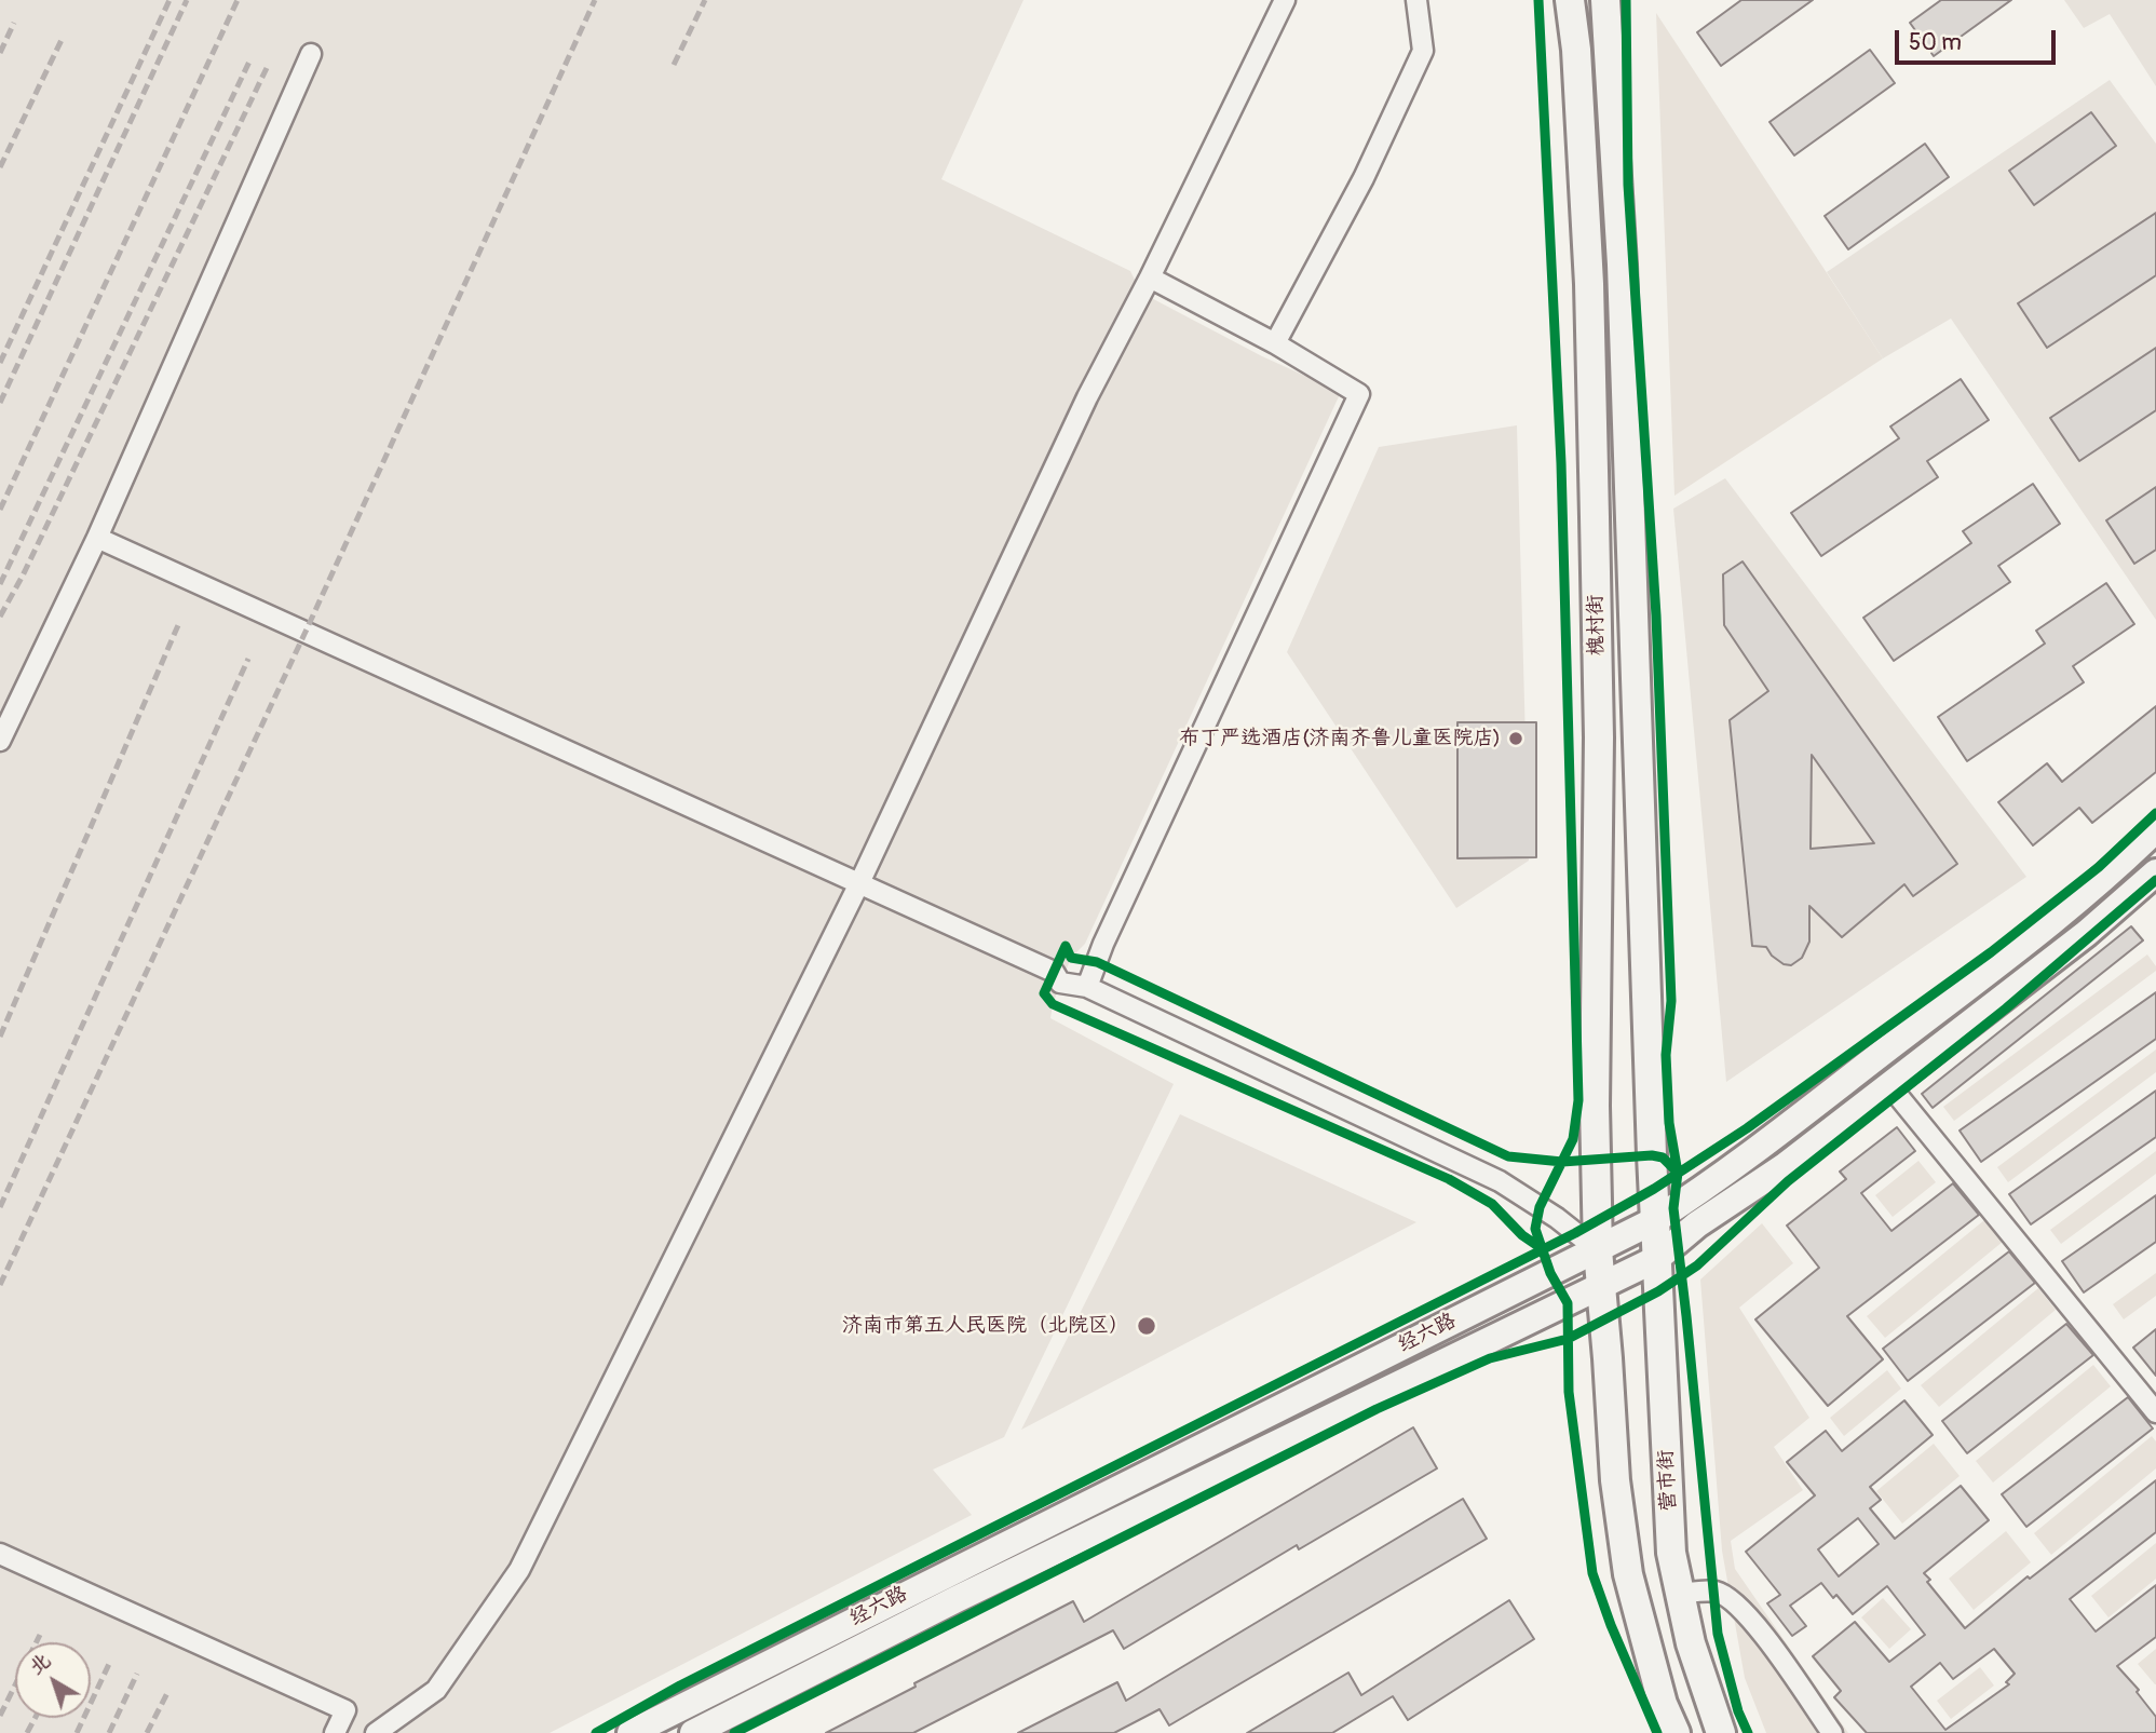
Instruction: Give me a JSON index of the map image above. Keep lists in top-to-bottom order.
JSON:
{
  "streets": {
    "main road": ["槐村街", "经六路", "营市街"]
  },
  "crossings": [
    ["槐村街", "经六路"],
    ["槐村街", "营市街"],
    ["经六路", "营市街"]
  ],
  "places": ["布丁严选酒店(济南齐鲁儿童医院店)", "济南市第五人民医院（北院区）"],
  "scale_bar": "50 m",
  "north": "top left"
}
